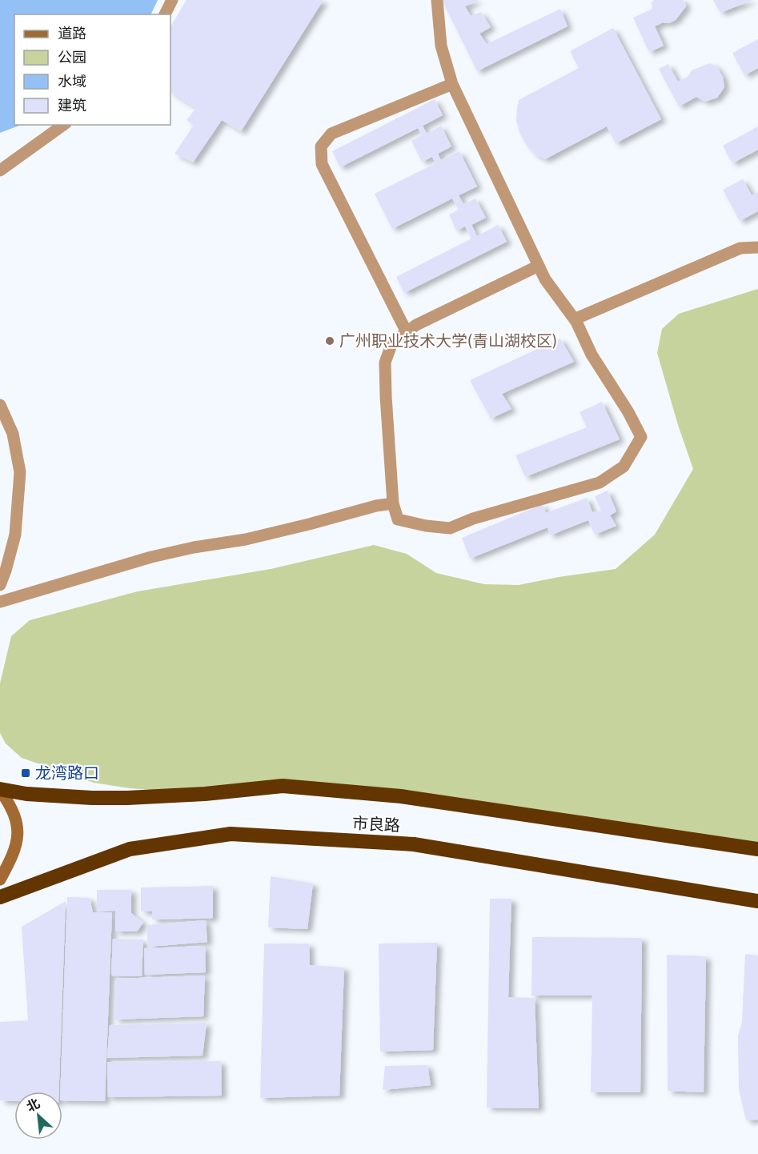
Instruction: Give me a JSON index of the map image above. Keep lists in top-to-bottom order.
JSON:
{
  "streets": {
    "highway": ["市良路"]
  },
  "places": {
    "other": ["广州职业技术大学(青山湖校区)"],
    "transit": ["龙湾路口"]
  },
  "legend": [
    "道路",
    "公园",
    "水域",
    "建筑"
  ],
  "north": "top left"
}
